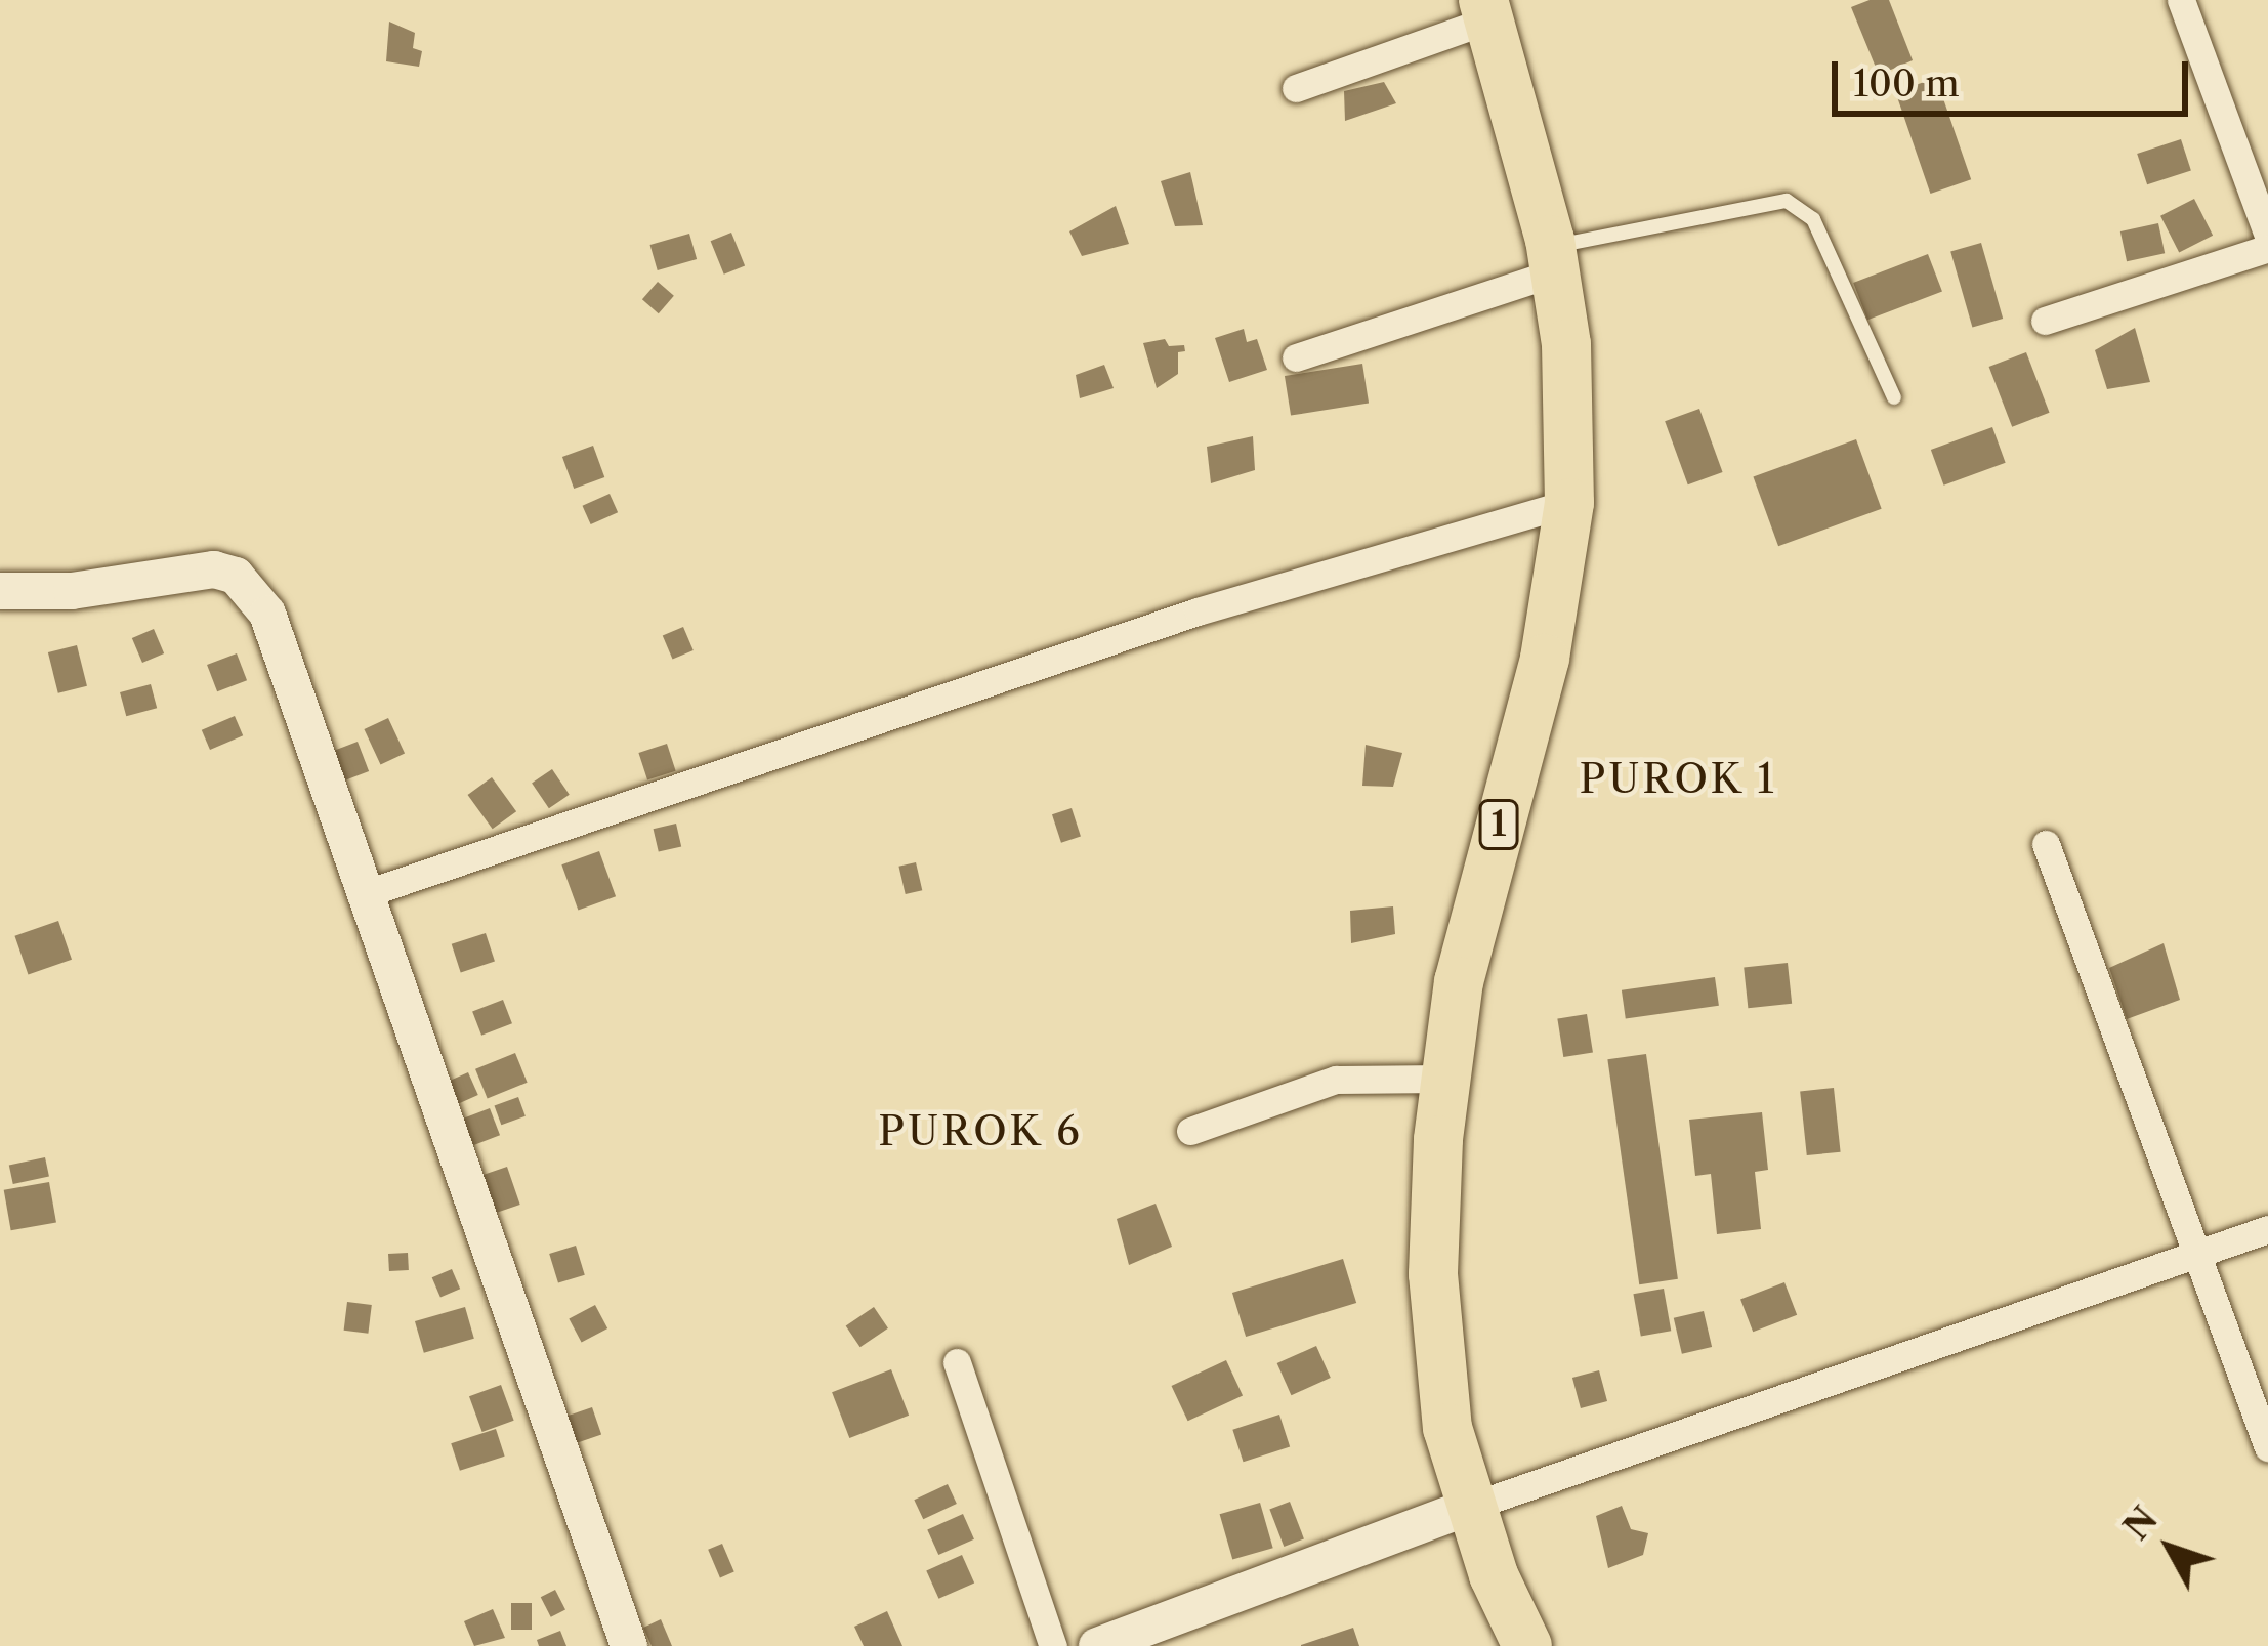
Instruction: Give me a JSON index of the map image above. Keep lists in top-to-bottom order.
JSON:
{
  "streets": {
    "highway": ["1"]
  },
  "districts": ["PUROK 1", "PUROK 6"],
  "scale_bar": "100 m",
  "north": "top left"
}
